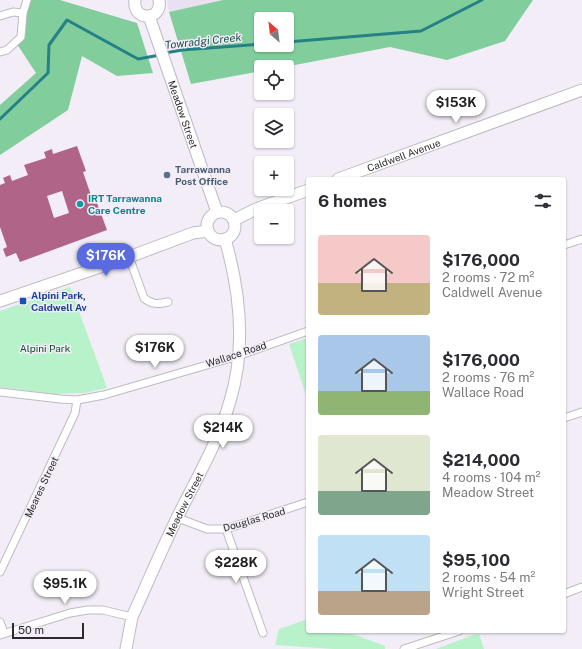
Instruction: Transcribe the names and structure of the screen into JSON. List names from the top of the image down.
{
  "streets": {
    "main road": ["Meadow Street", "Caldwell Avenue"],
    "street": ["Wallace Road", "Meares Street", "Douglas Road"]
  },
  "crossings": [
    ["Meadow Street", "Wallace Road"],
    ["Meadow Street", "Douglas Road"],
    ["Wallace Road", "Meares Street"]
  ],
  "water": ["Towradgi Creek"],
  "parks": ["Alpini Park"],
  "places": {
    "other": ["Tarrawanna Post Office", "IRT Tarrawanna Care Centre"],
    "transit": ["Alpini Park, Caldwell Av"]
  },
  "scale_bar": "50 m",
  "north": "top left",
  "page": {
    "map_buttons": ["+", "−"],
    "price": [
      "$153K",
      "$176K",
      "$176K",
      "$214K",
      "$228K",
      "$95.1K"
    ],
    "heading": "6 homes",
    "list": [
      {
        "name": "$176,000",
        "note": "2 rooms · 72 m² · Caldwell Avenue"
      },
      {
        "name": "$176,000",
        "note": "2 rooms · 76 m² · Wallace Road"
      },
      {
        "name": "$214,000",
        "note": "4 rooms · 104 m² · Meadow Street"
      },
      {
        "name": "$95,100",
        "note": "2 rooms · 54 m² · Wright Street"
      }
    ],
    "scale": "50 m"
  }
}
